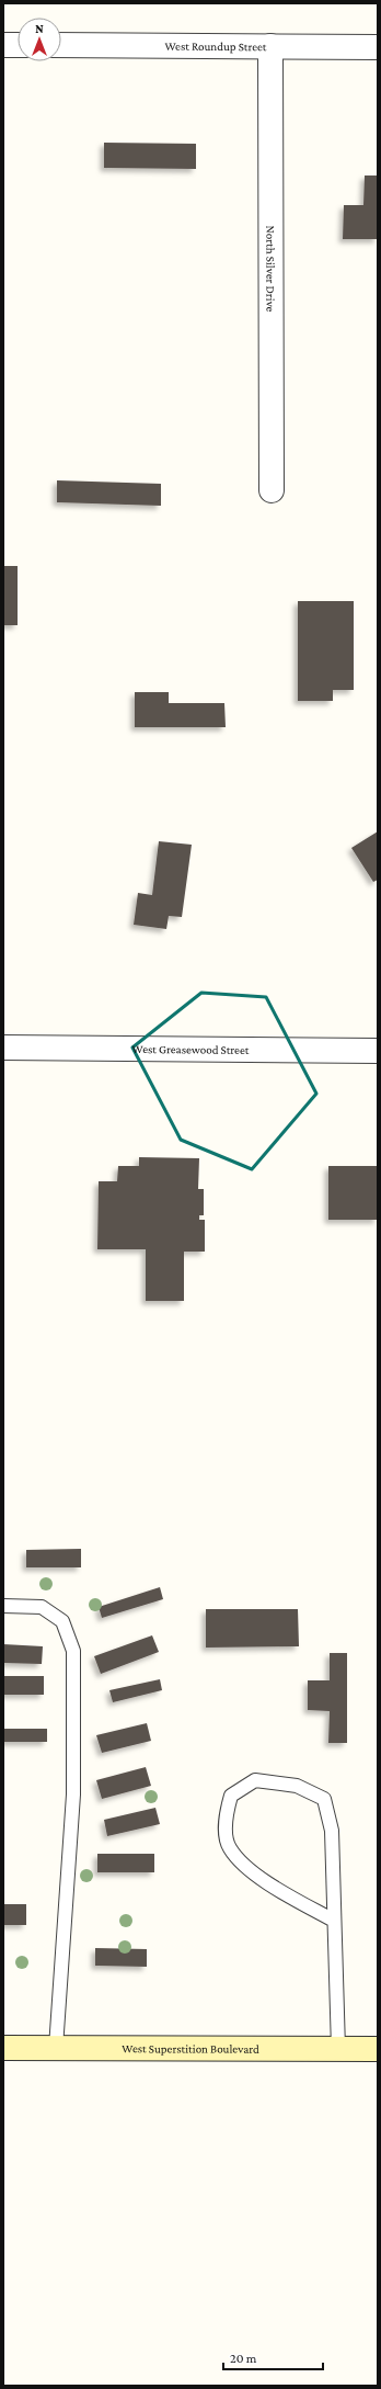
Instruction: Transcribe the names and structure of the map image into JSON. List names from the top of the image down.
{
  "streets": {
    "main road": ["West Superstition Boulevard"],
    "street": ["West Roundup Street", "North Silver Drive", "West Greasewood Street"]
  },
  "crossings": [
    ["West Roundup Street", "North Silver Drive"]
  ],
  "scale_bar": "20 m",
  "north": "top"
}
